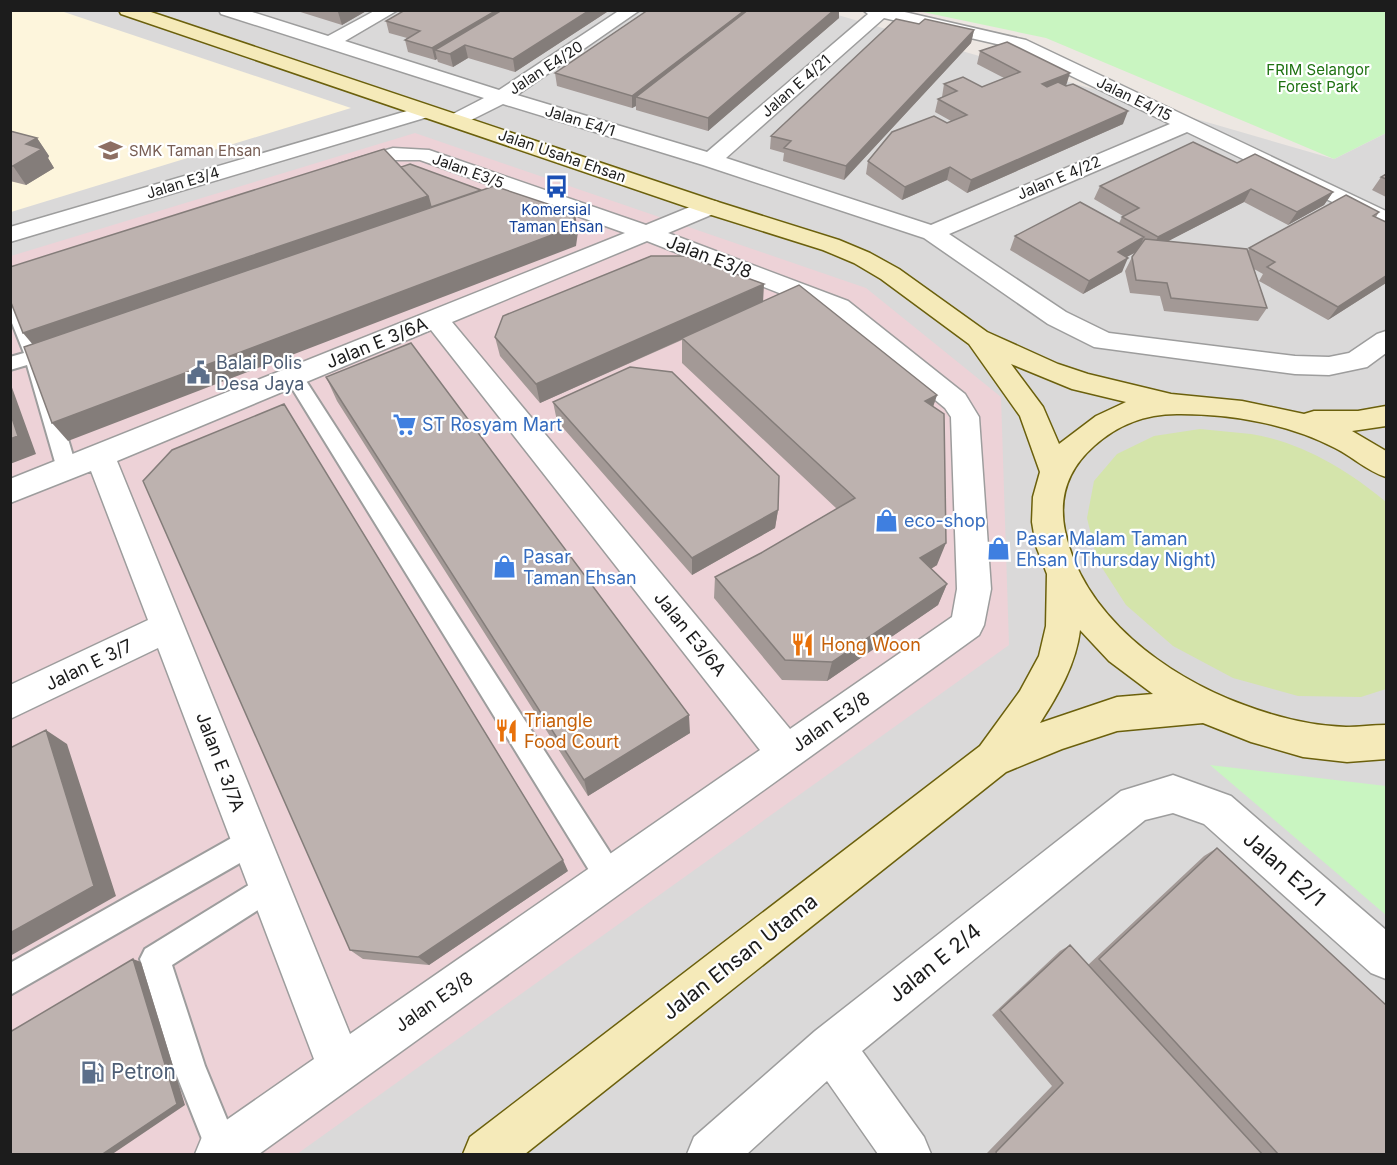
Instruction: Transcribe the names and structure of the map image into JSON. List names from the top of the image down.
{
  "streets": {
    "street": [
      "Jalan E4/20",
      "Jalan E 4/21",
      "Jalan E4/15",
      "Jalan E4/1",
      "Jalan Usaha Ehsan",
      "Jalan E3/5",
      "Jalan E 4/22",
      "Jalan E3/4",
      "Jalan E3/8",
      "Jalan E 3/6A",
      "Jalan E3/6A",
      "Jalan E 3/7",
      "Jalan E 3/7A",
      "Jalan E2/1",
      "Jalan Ehsan Utama",
      "Jalan E 2/4"
    ]
  },
  "crossings": [
    ["Jalan E4/20", "Jalan E4/1"],
    ["Jalan E4/20", "Jalan Usaha Ehsan"],
    ["Jalan E 4/21", "Jalan E4/15"],
    ["Jalan E 4/21", "Jalan E4/1"],
    ["Jalan E4/15", "Jalan E 4/22"],
    ["Jalan E4/1", "Jalan E 4/22"],
    ["Jalan Usaha Ehsan", "Jalan E3/4"],
    ["Jalan Usaha Ehsan", "Jalan E 3/6A"],
    ["Jalan E3/5", "Jalan E3/8"],
    ["Jalan E3/5", "Jalan E 3/6A"],
    ["Jalan E3/8", "Jalan E 3/6A"],
    ["Jalan E3/8", "Jalan E3/6A"],
    ["Jalan E3/8", "Jalan E 3/7A"],
    ["Jalan E 3/6A", "Jalan E3/6A"],
    ["Jalan E 3/6A", "Jalan E 3/7A"],
    ["Jalan E 3/7", "Jalan E 3/7A"],
    ["Jalan E2/1", "Jalan E 2/4"]
  ],
  "parks": ["FRIM Selangor Forest Park"],
  "places": {
    "school or university": ["SMK Taman Ehsan"],
    "bus stop": ["Komersial Taman Ehsan"],
    "public building": ["Balai Polis Desa Jaya"],
    "supermarket": ["ST Rosyam Mart"],
    "shop": ["eco-shop", "Pasar Malam Taman Ehsan (Thursday Night)", "Pasar Taman Ehsan"],
    "restaurant": ["Hong Woon", "Triangle Food Court"],
    "fuel station": ["Petron"]
  }
}
